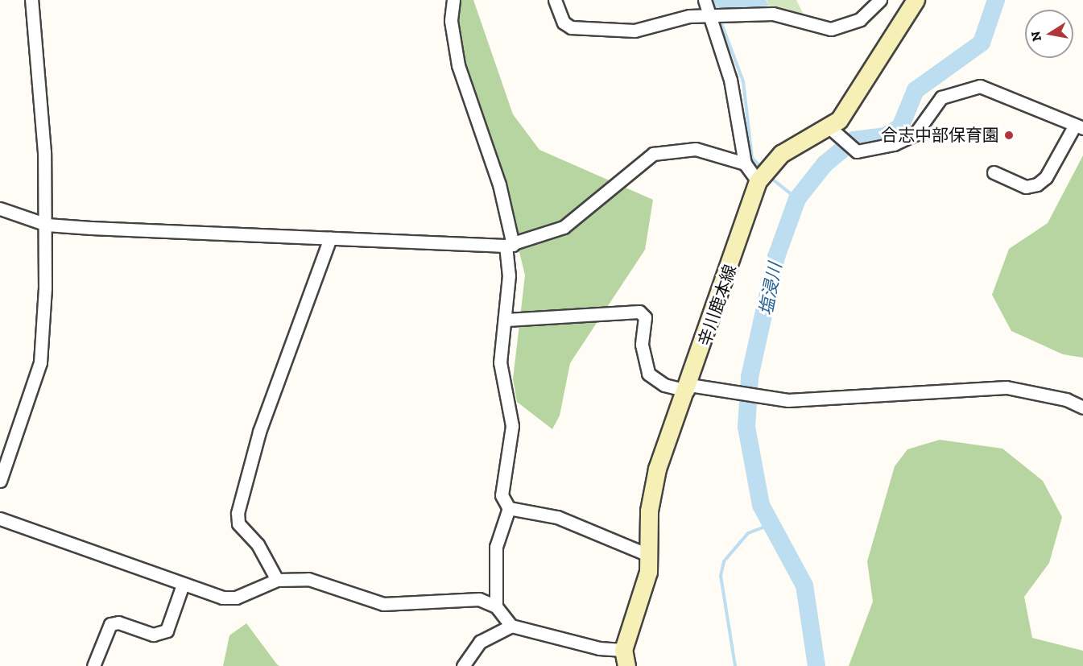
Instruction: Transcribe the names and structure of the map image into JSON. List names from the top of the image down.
{
  "streets": {
    "main road": ["辛川鹿本線"]
  },
  "water": ["塩浸川"],
  "places": ["合志中部保育園"],
  "north": "left"
}
